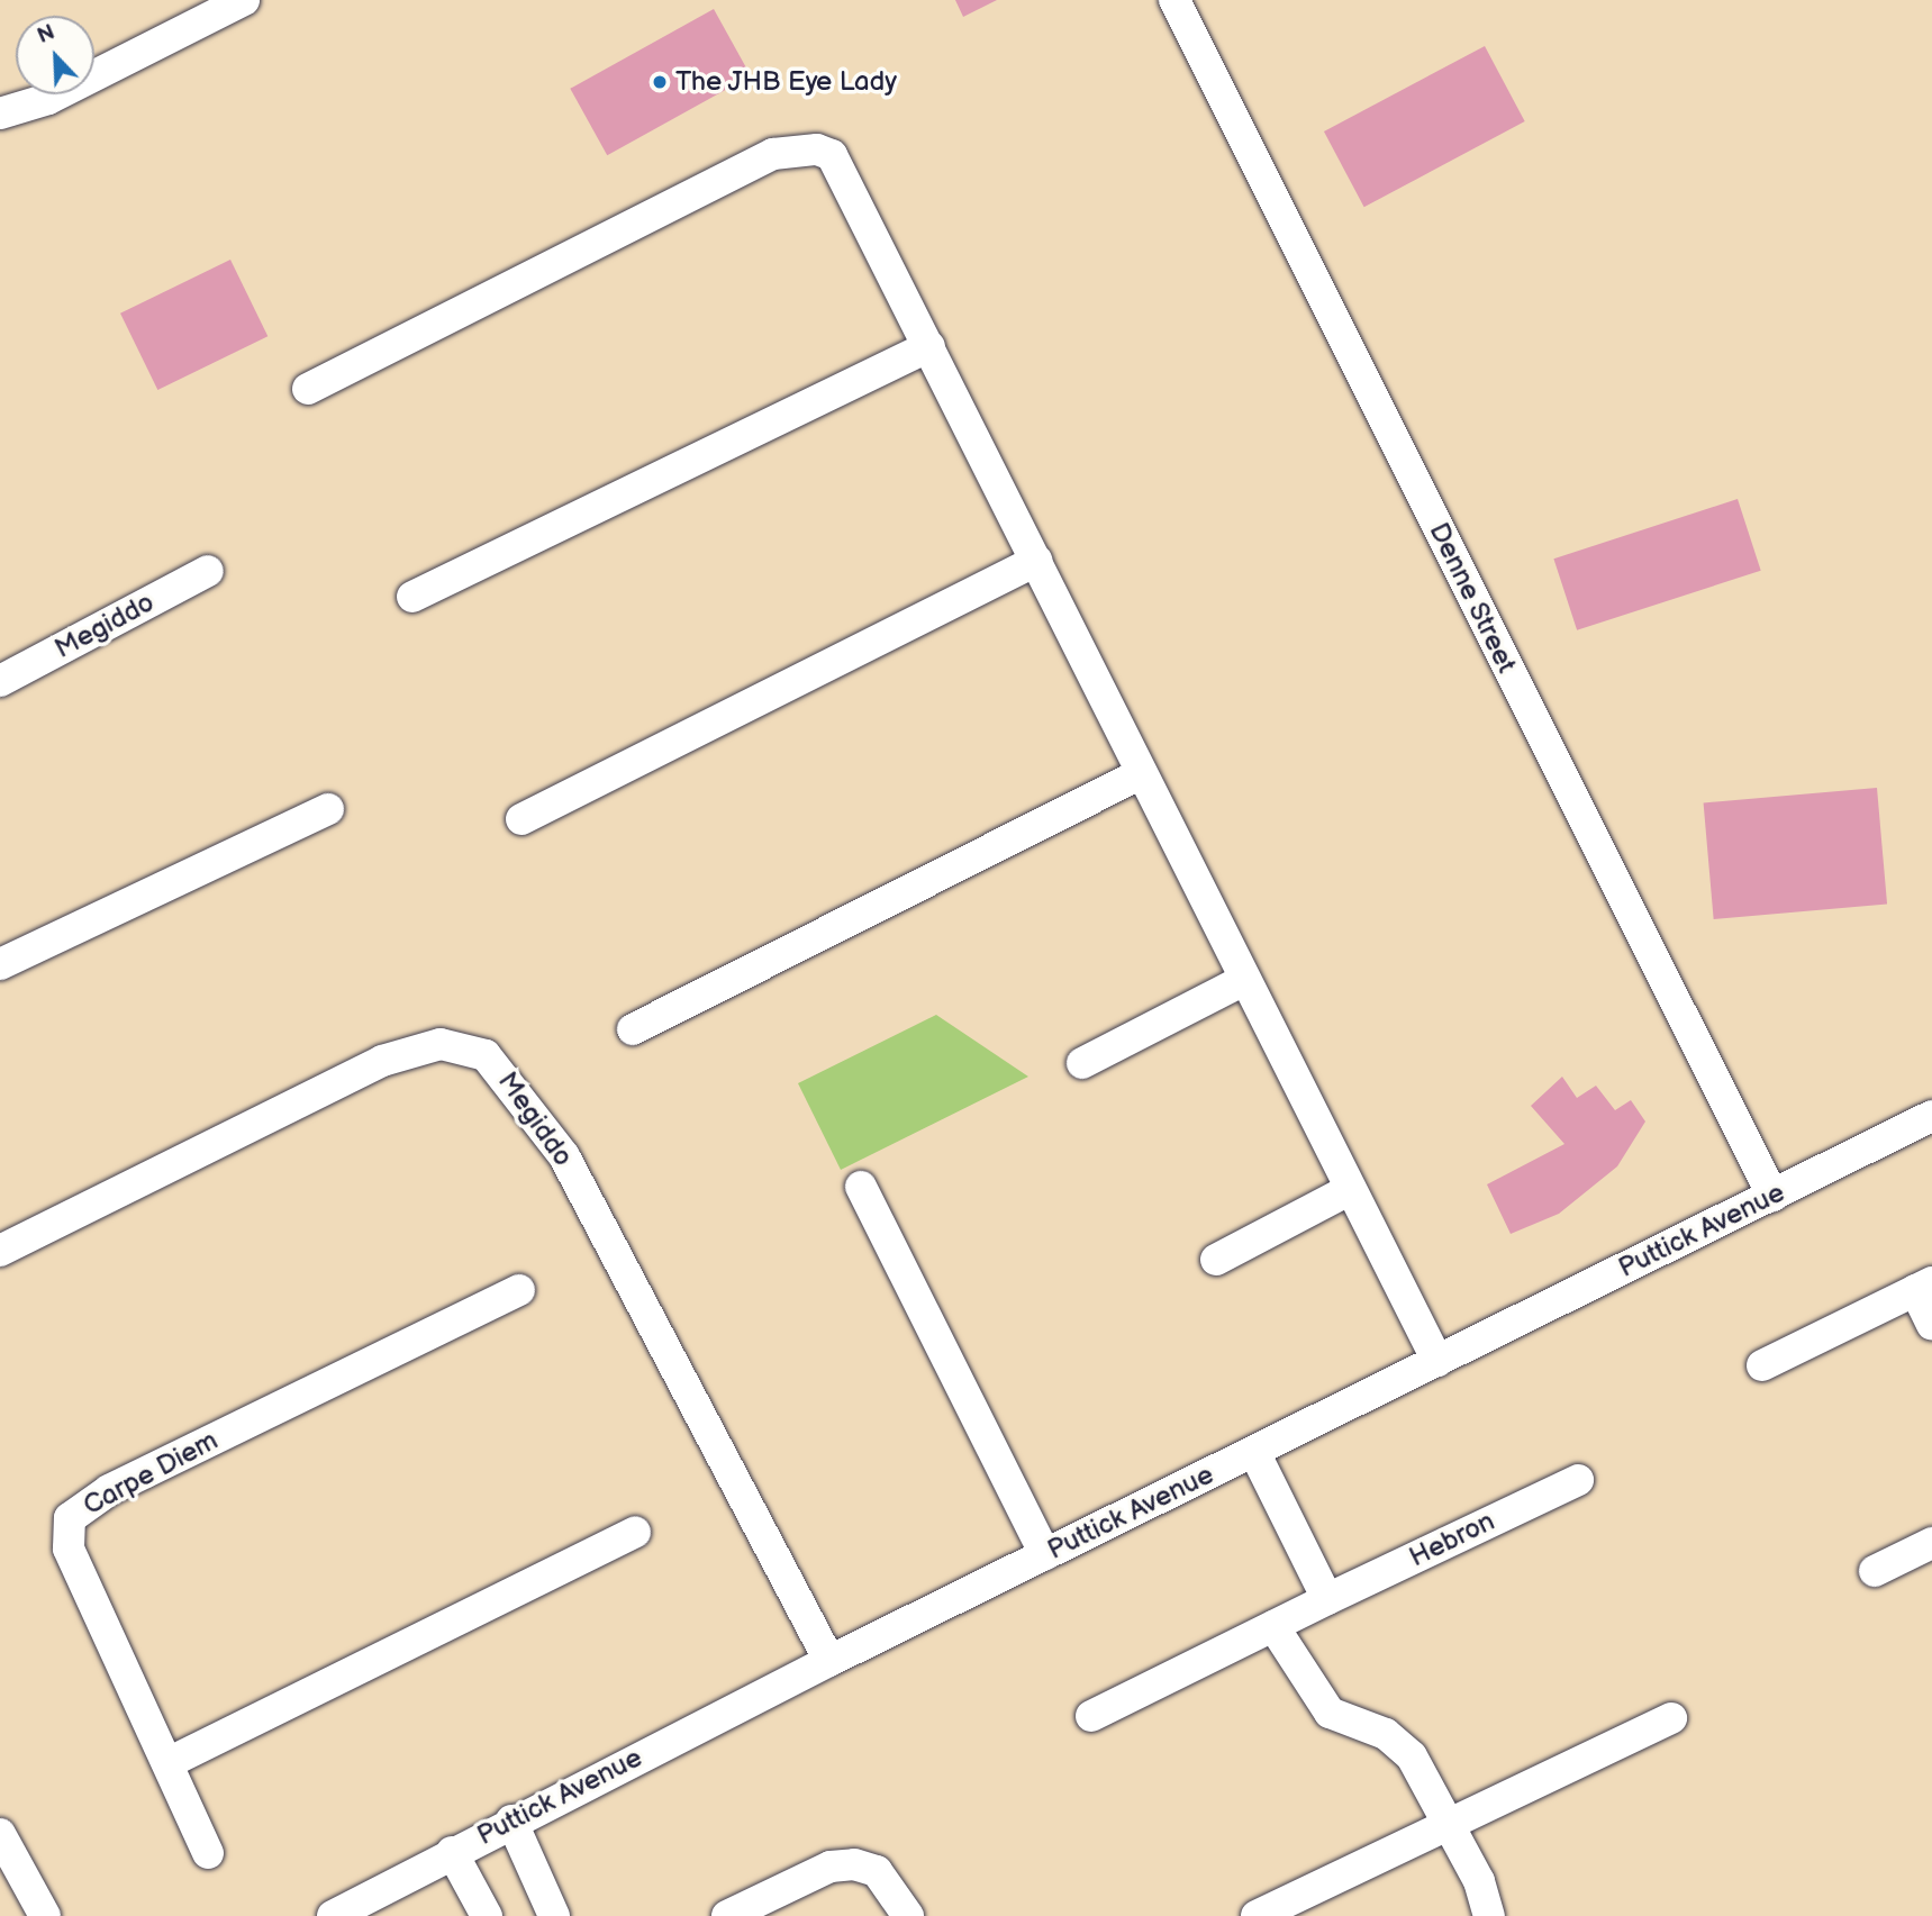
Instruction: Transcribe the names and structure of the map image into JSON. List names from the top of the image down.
{
  "streets": {
    "street": [
      "Denne Street",
      "Megiddo",
      "Puttick Avenue",
      "Carpe Diem",
      "Hebron"
    ]
  },
  "crossings": [
    ["Denne Street", "Puttick Avenue"],
    ["Megiddo", "Puttick Avenue"]
  ],
  "places": ["The JHB Eye Lady"],
  "north": "top left"
}
